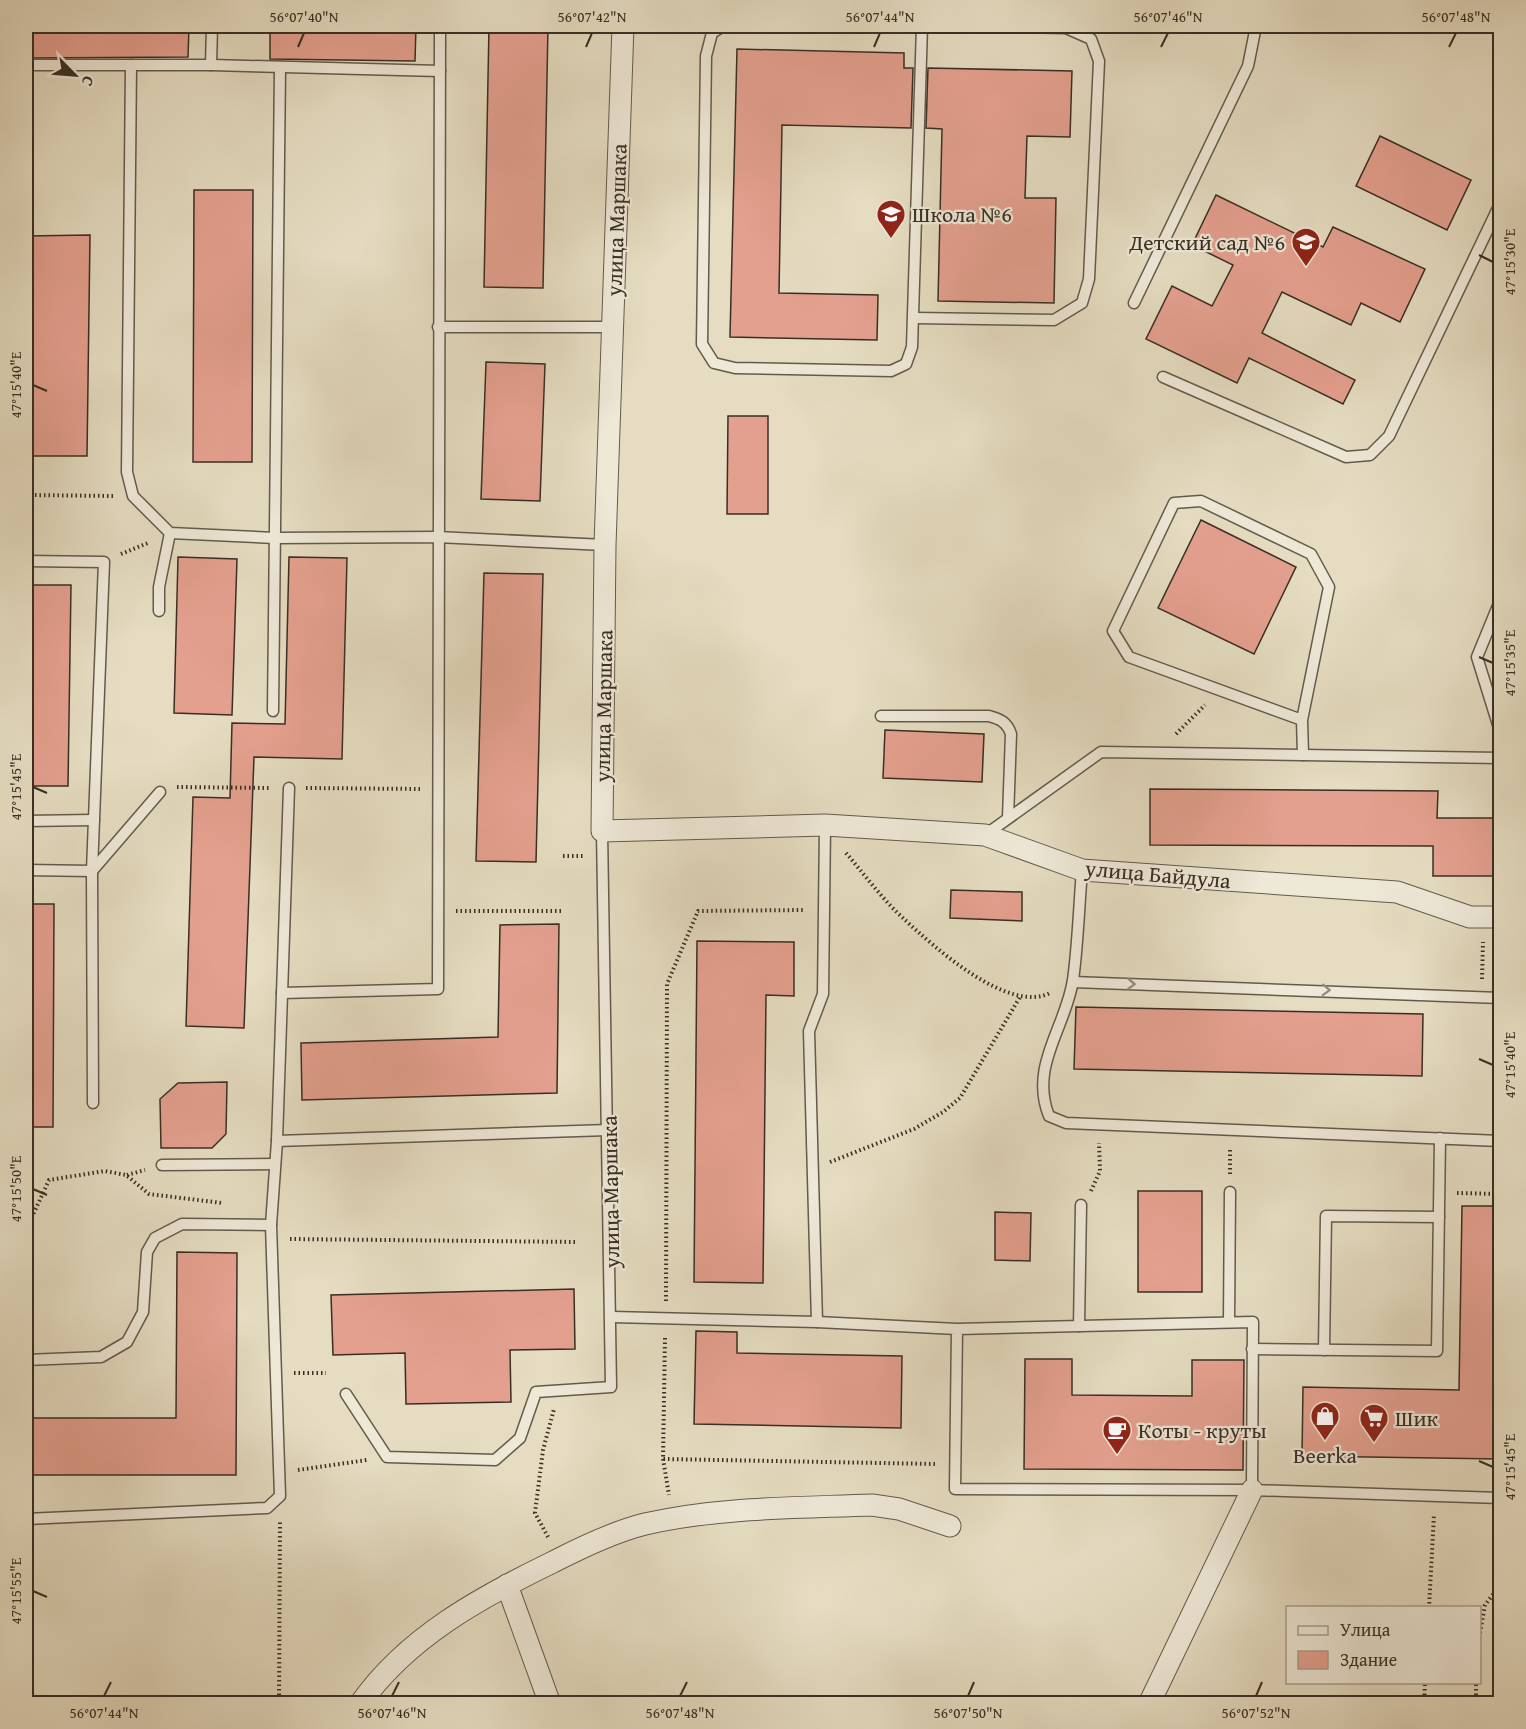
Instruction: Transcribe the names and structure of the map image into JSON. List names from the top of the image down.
{
  "streets": {
    "street": ["улица Маршака", "улица Байдула"]
  },
  "crossings": [
    ["улица Маршака", "улица Байдула"]
  ],
  "places": {
    "school or university": ["Школа №6", "Детский сад №6"],
    "shop": ["Beerka"],
    "supermarket": ["Шик"],
    "cafe": ["Коты - круты"]
  },
  "legend": ["Улица", "Здание"],
  "north": "bottom right",
  "coordinates": [
    "56°07'40\"N",
    "56°07'42\"N",
    "56°07'44\"N",
    "56°07'46\"N",
    "56°07'48\"N",
    "47°15'30\"E",
    "47°15'40\"E",
    "47°15'35\"E",
    "47°15'45\"E",
    "47°15'50\"E",
    "47°15'55\"E",
    "56°07'50\"N",
    "56°07'52\"N"
  ]
}
